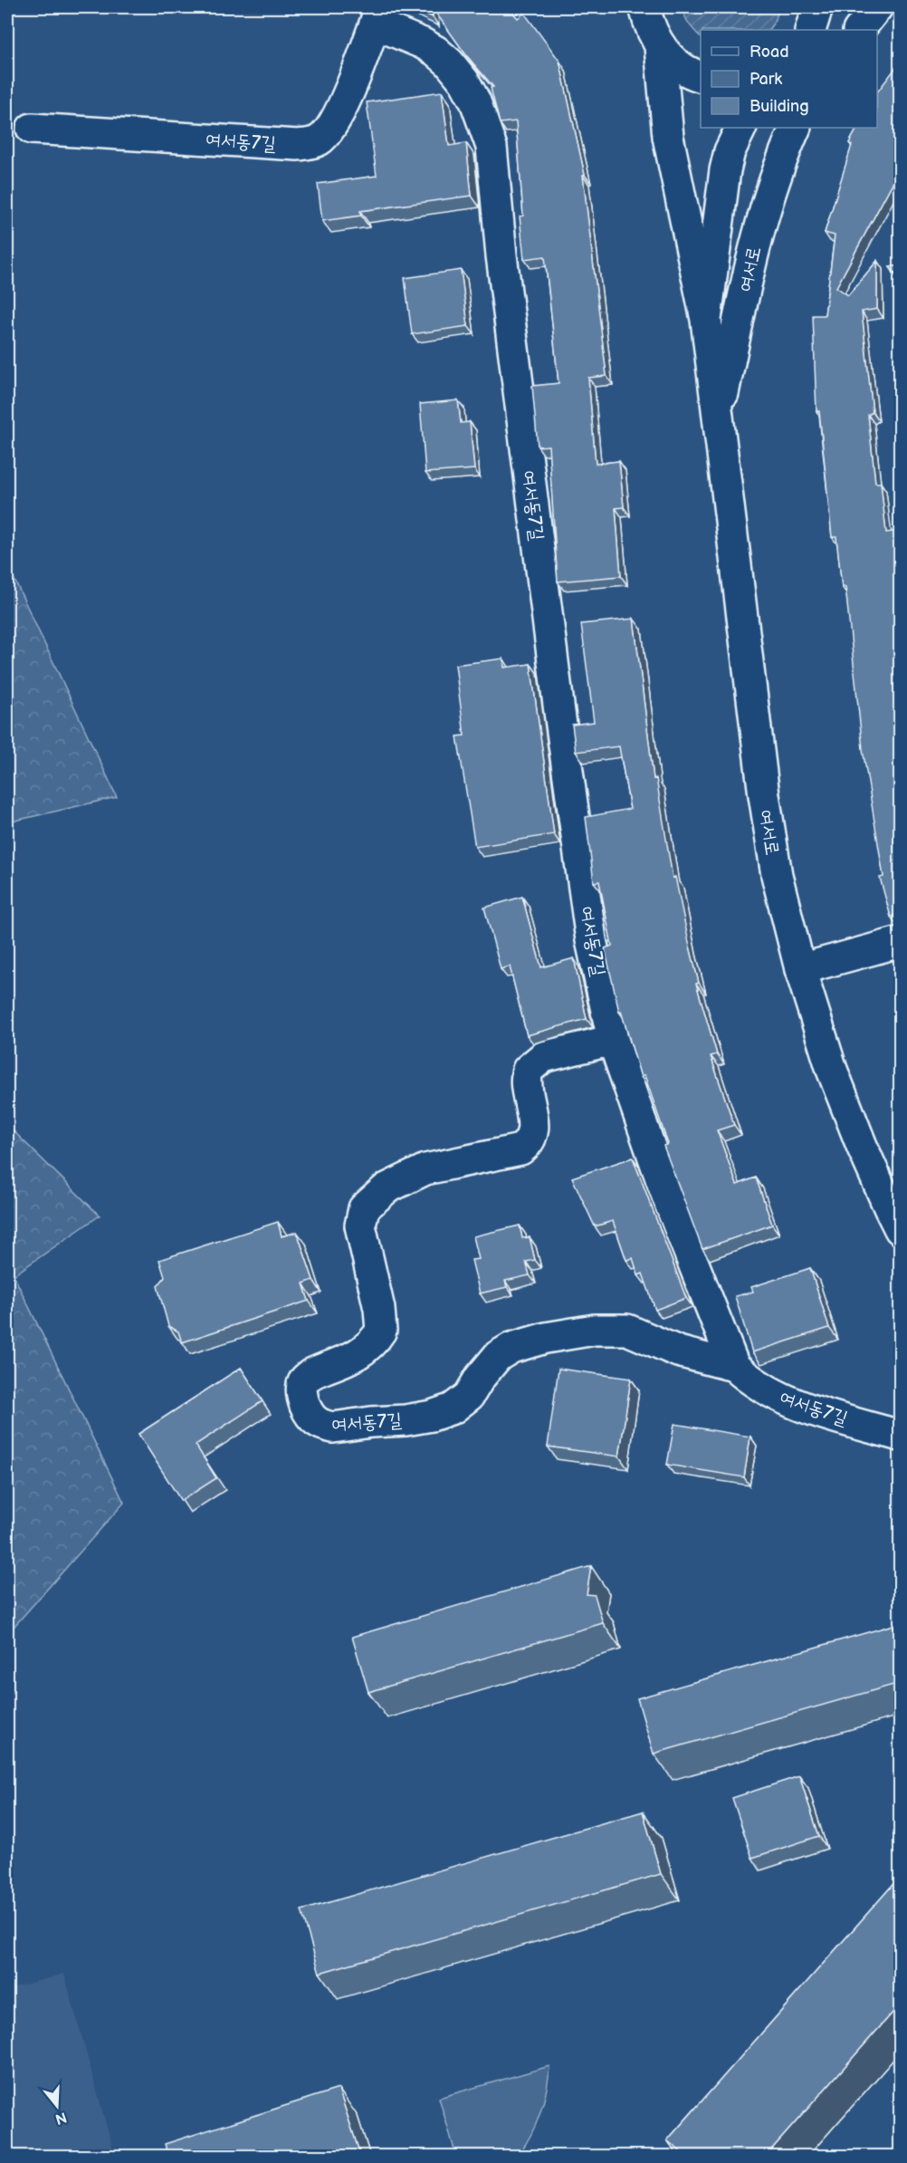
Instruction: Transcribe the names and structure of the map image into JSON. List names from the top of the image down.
{
  "streets": {
    "street": ["여서동7길", "여서로"]
  },
  "legend": ["Road", "Park", "Building"],
  "north": "bottom"
}
